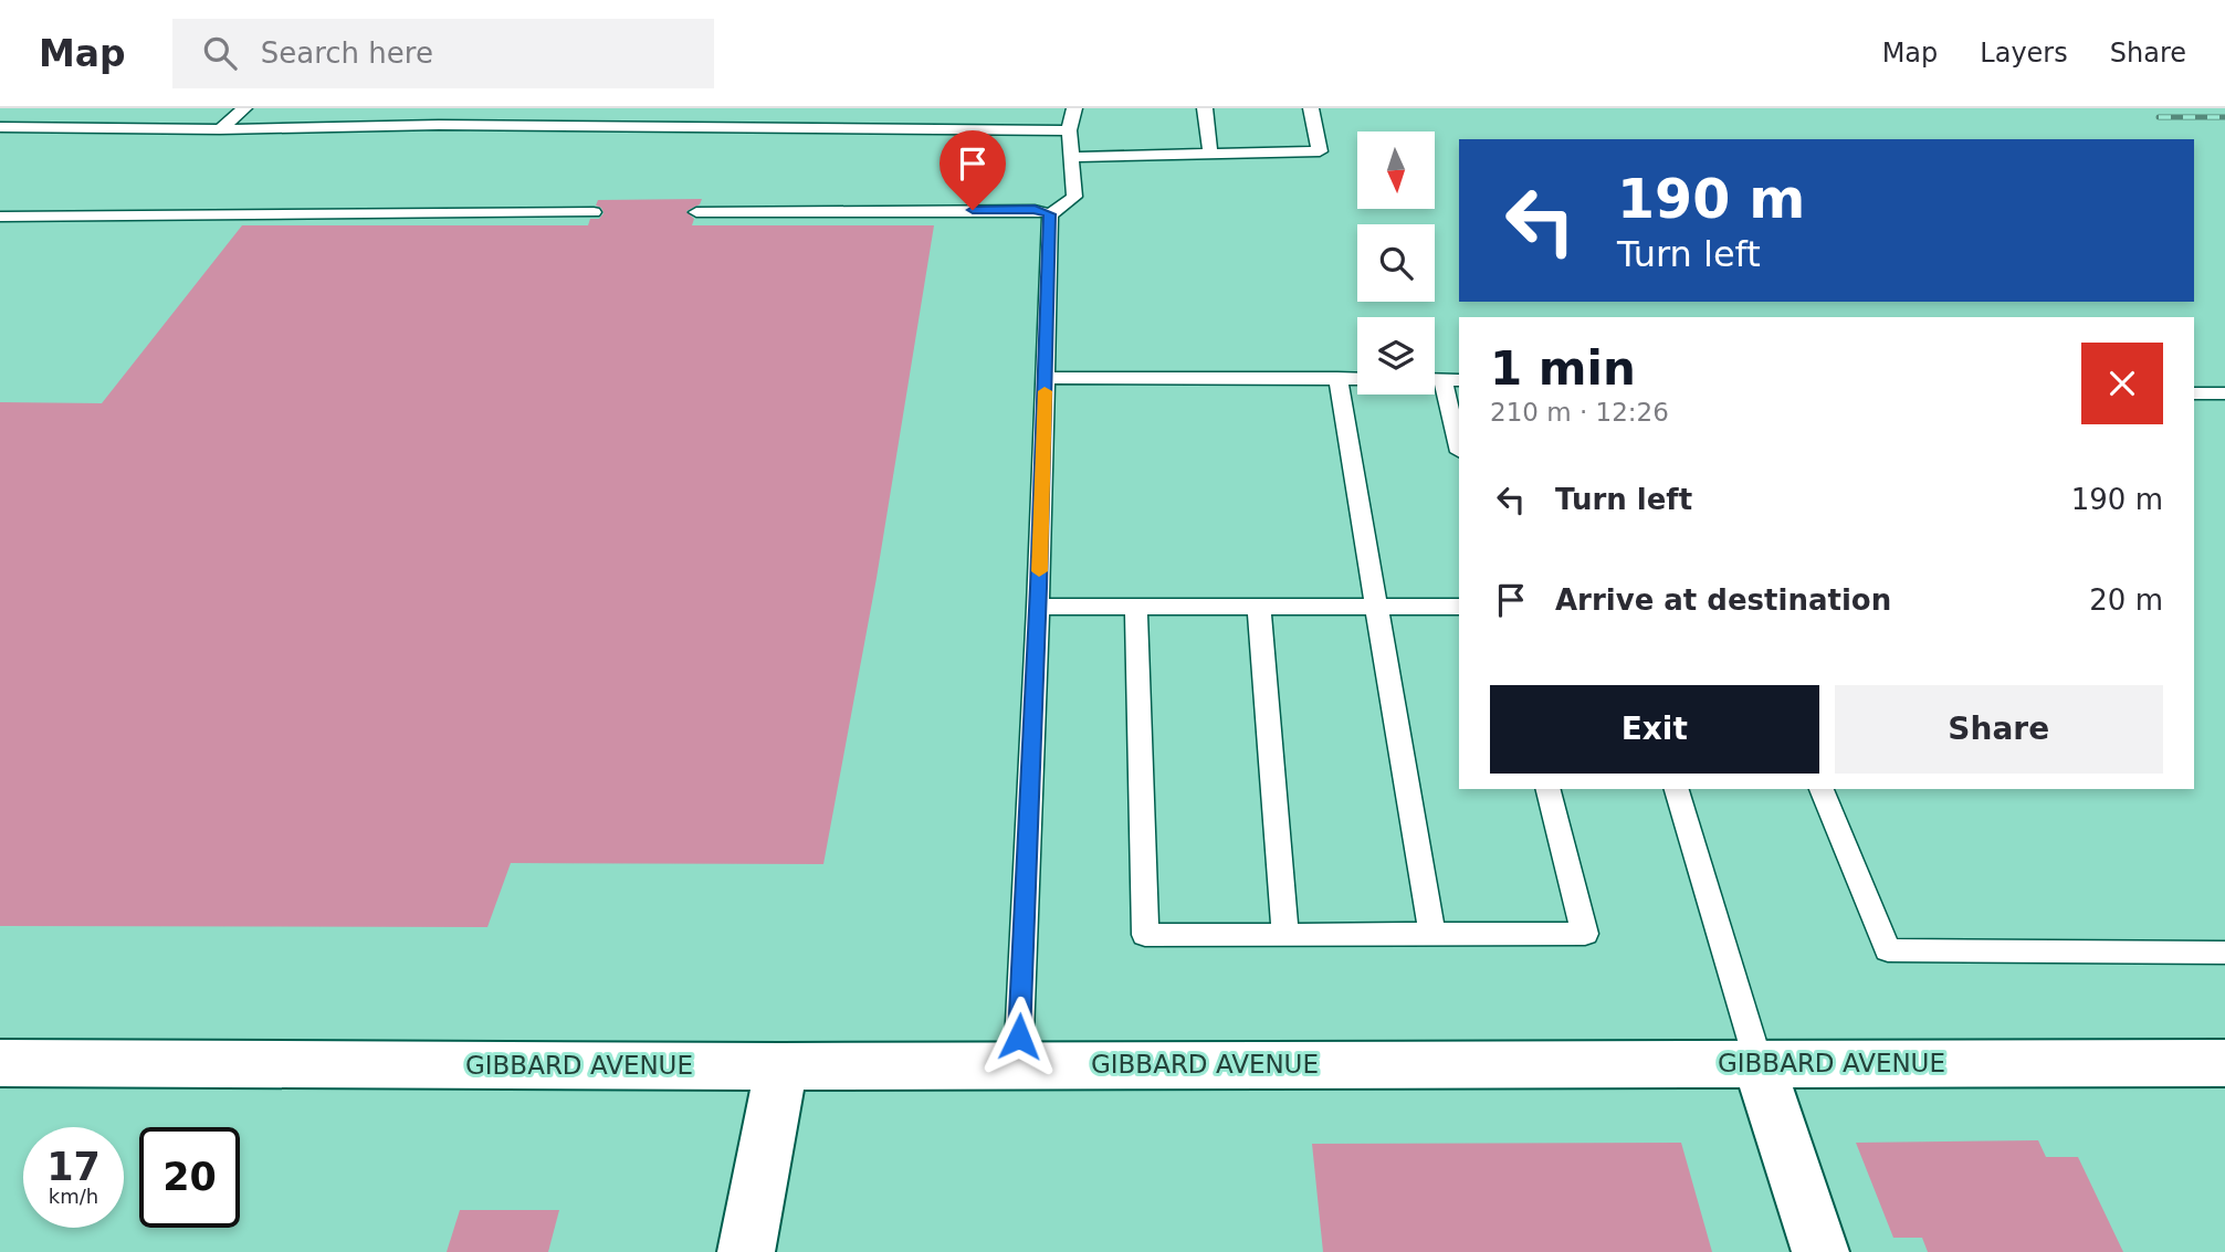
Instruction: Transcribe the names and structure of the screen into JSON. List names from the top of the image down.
{
  "streets": {
    "street": ["GIBBARD AVENUE"]
  },
  "north": "bottom",
  "page": {
    "header": "Map",
    "search": "Search here",
    "nav": ["Map", "Layers", "Share"],
    "turn": ["190 m", "Turn left"],
    "heading": ["1 min", "210 m · 12:26"],
    "list": [
      {
        "name": "Turn left",
        "value": "190 m"
      },
      {
        "name": "Arrive at destination",
        "value": "20 m"
      }
    ],
    "buttons": ["Exit", "Share"],
    "speed": "17 km/h",
    "limit": "20"
  }
}
